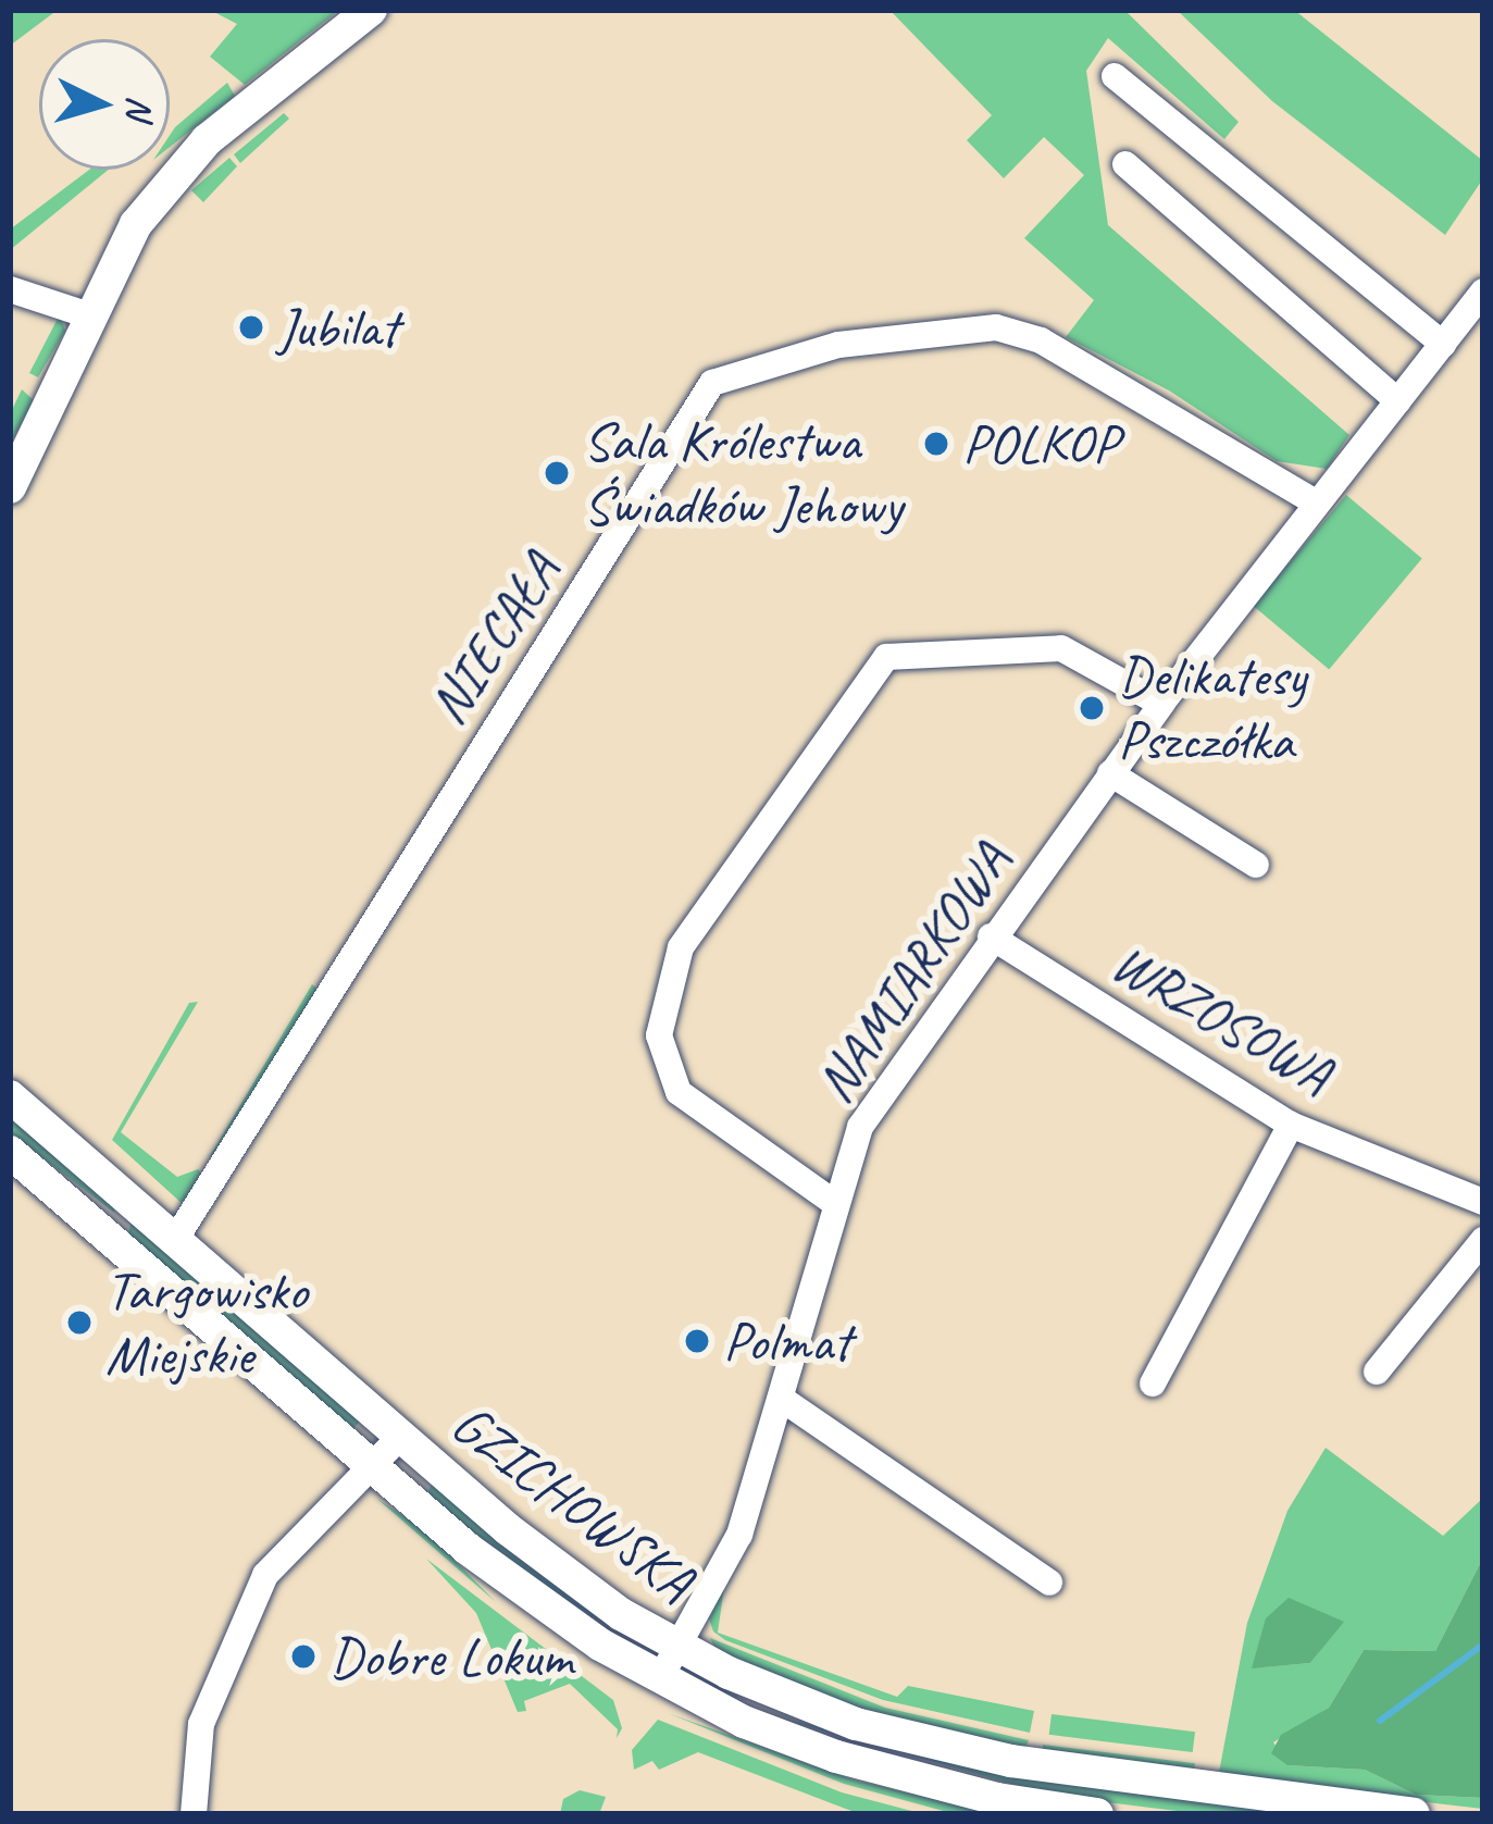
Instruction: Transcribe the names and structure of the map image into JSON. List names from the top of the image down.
{
  "streets": {
    "street": [
      "NIECAŁA",
      "NAMIARKOWA",
      "WRZOSOWA",
      "GZICHOWSKA"
    ]
  },
  "crossings": [
    ["NIECAŁA", "NAMIARKOWA"],
    ["NIECAŁA", "GZICHOWSKA"],
    ["NAMIARKOWA", "WRZOSOWA"],
    ["NAMIARKOWA", "GZICHOWSKA"]
  ],
  "places": [
    "Jubilat",
    "POLKOP",
    "Sala Królestwa Świadków Jehowy",
    "Delikatesy Pszczółka",
    "Targowisko Miejskie",
    "Polmat",
    "Dobre Lokum"
  ],
  "north": "right"
}
